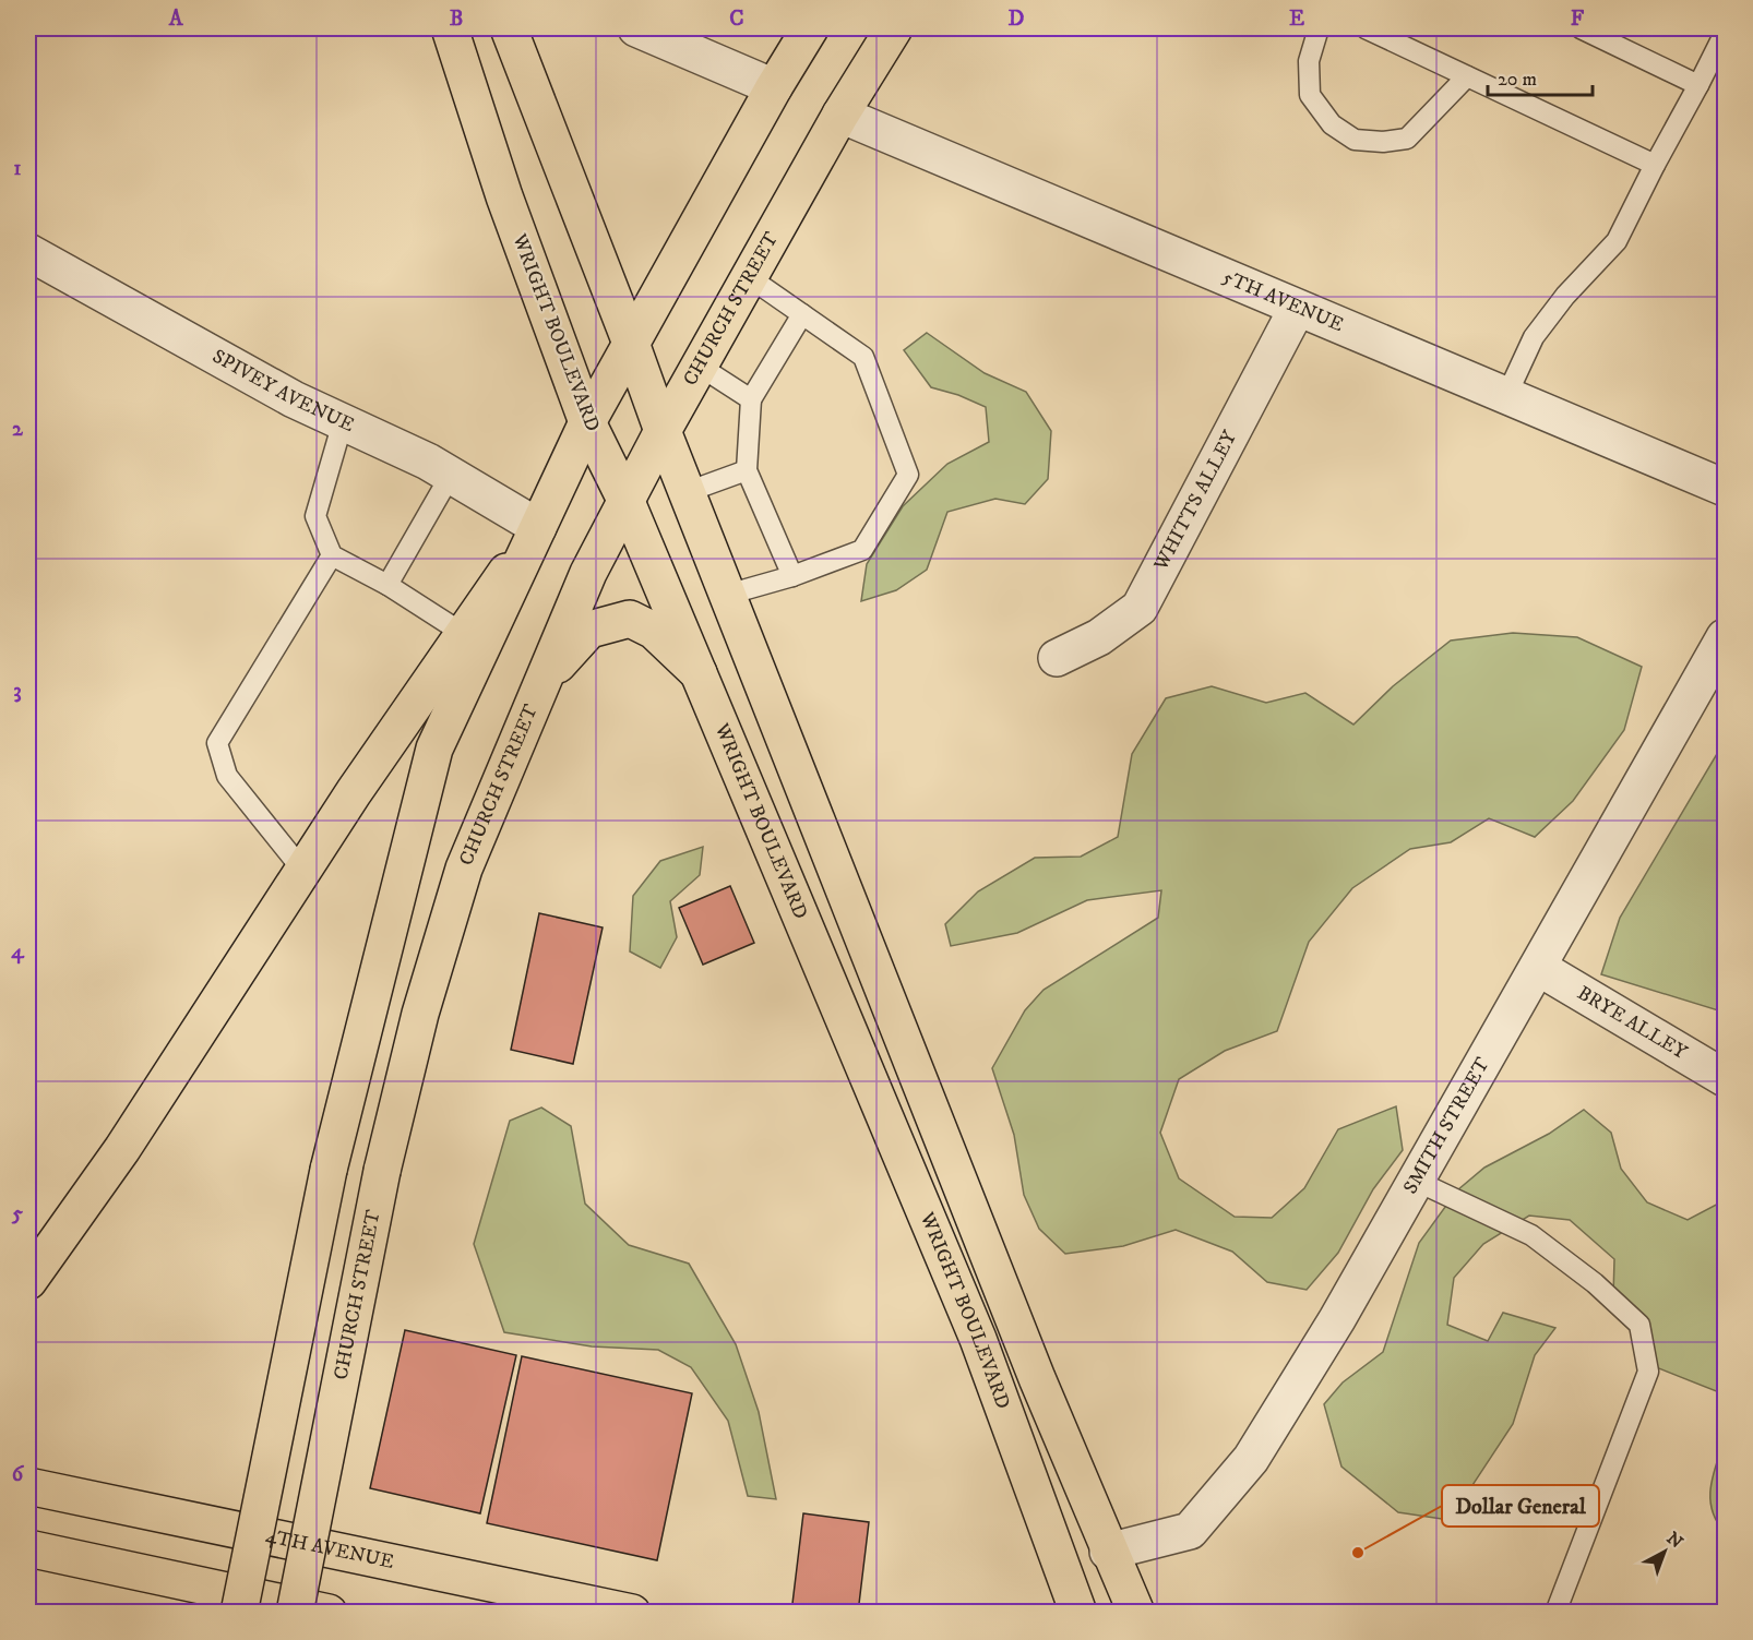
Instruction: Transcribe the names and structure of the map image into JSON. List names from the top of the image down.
{
  "streets": {
    "main road": ["CHURCH STREET", "WRIGHT BOULEVARD", "4TH AVENUE"],
    "street": [
      "5TH AVENUE",
      "SPIVEY AVENUE",
      "WHITTS ALLEY",
      "BRYE ALLEY",
      "SMITH STREET"
    ]
  },
  "crossings": [
    ["5TH AVENUE", "CHURCH STREET"],
    ["5TH AVENUE", "WHITTS ALLEY"],
    ["CHURCH STREET", "WRIGHT BOULEVARD"],
    ["WRIGHT BOULEVARD", "SMITH STREET"],
    ["BRYE ALLEY", "SMITH STREET"]
  ],
  "places": ["Dollar General"],
  "scale_bar": "20 m",
  "north": "top right",
  "grid": {
    "columns": [
      "A",
      "B",
      "C",
      "D",
      "E",
      "F"
    ],
    "rows": [
      "1",
      "2",
      "3",
      "4",
      "5",
      "6"
    ]
  }
}
